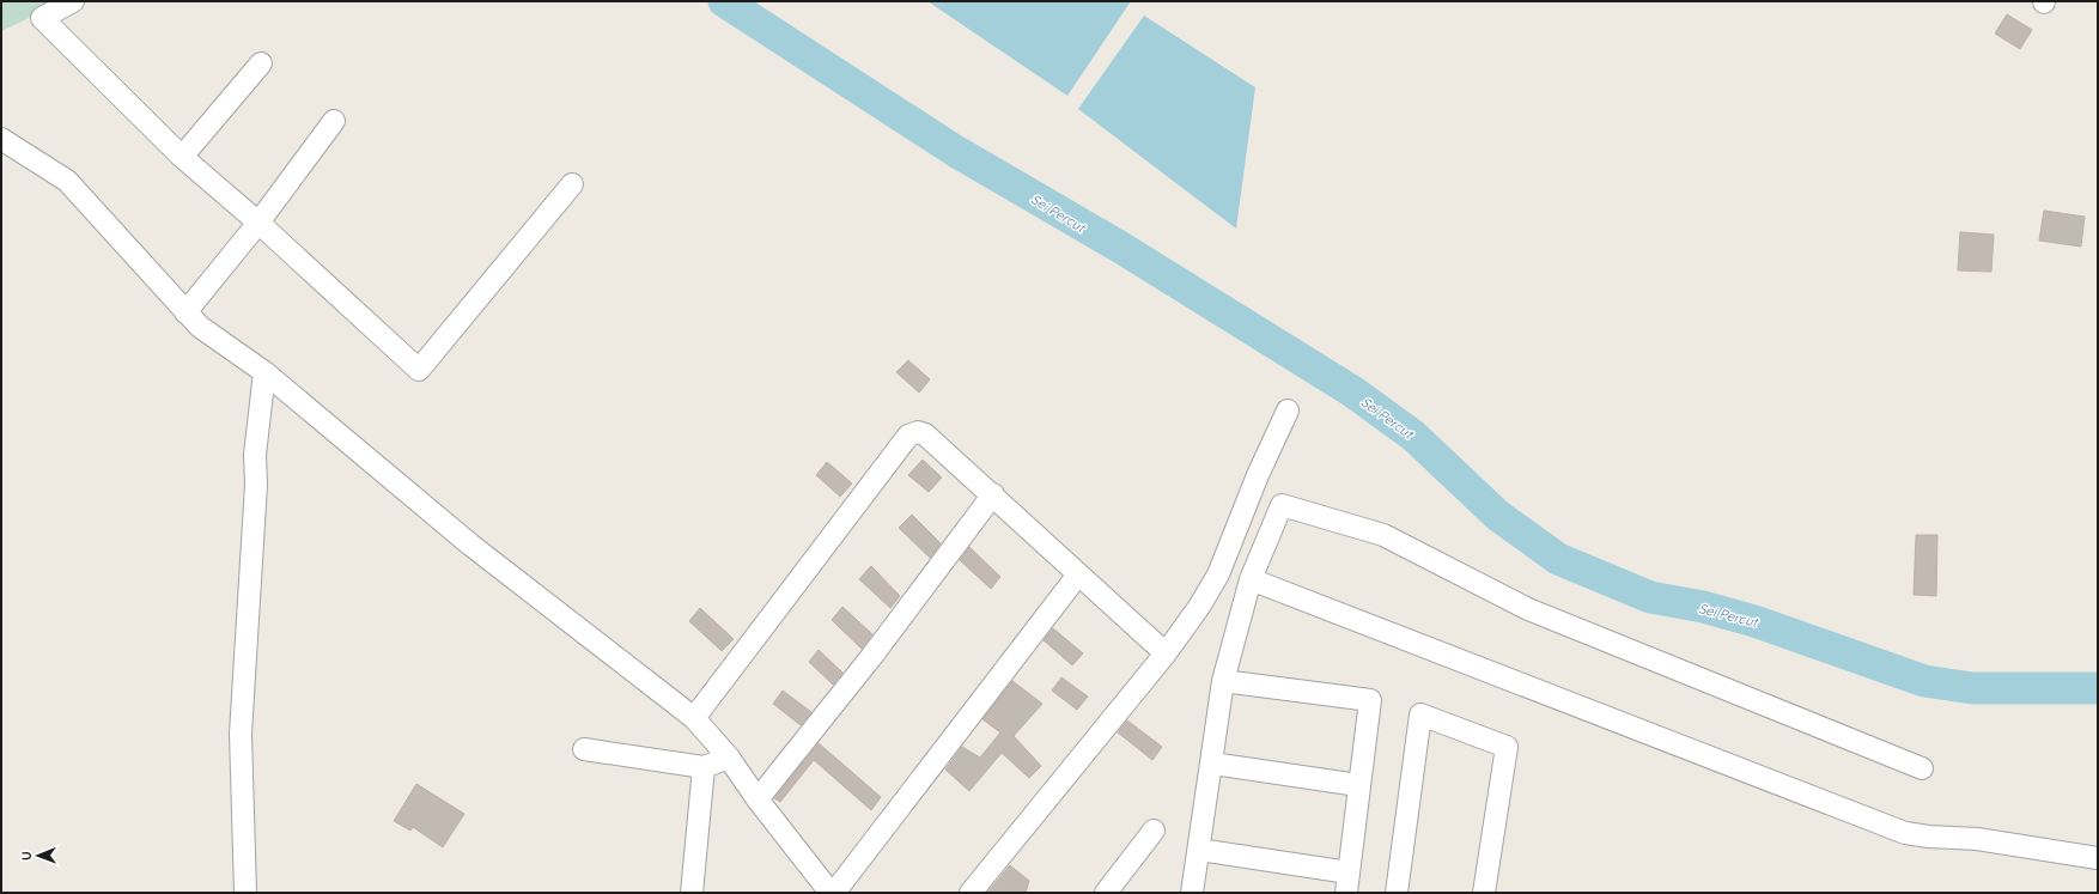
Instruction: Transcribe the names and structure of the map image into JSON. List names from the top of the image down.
{
  "water": ["Sei Percut"],
  "north": "left"
}
